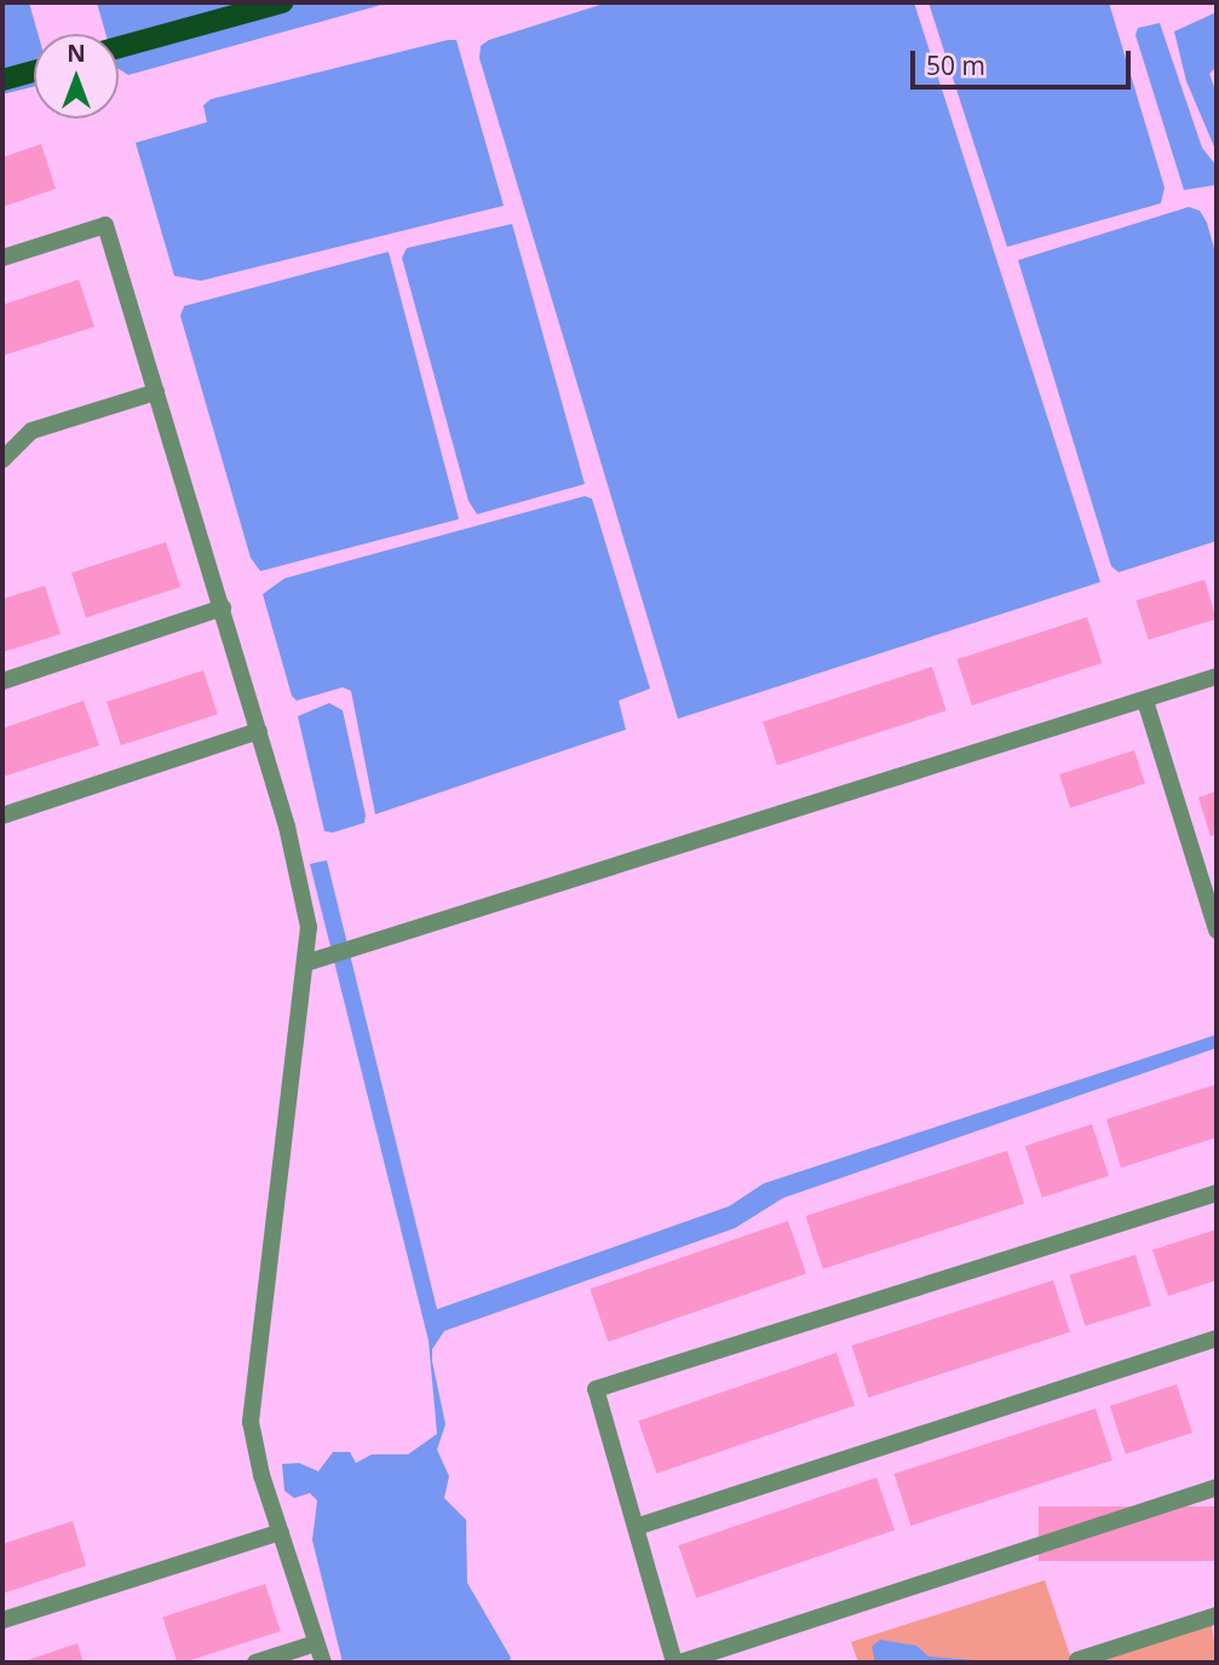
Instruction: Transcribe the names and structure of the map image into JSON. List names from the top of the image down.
{
  "scale_bar": "50 m",
  "north": "top"
}
